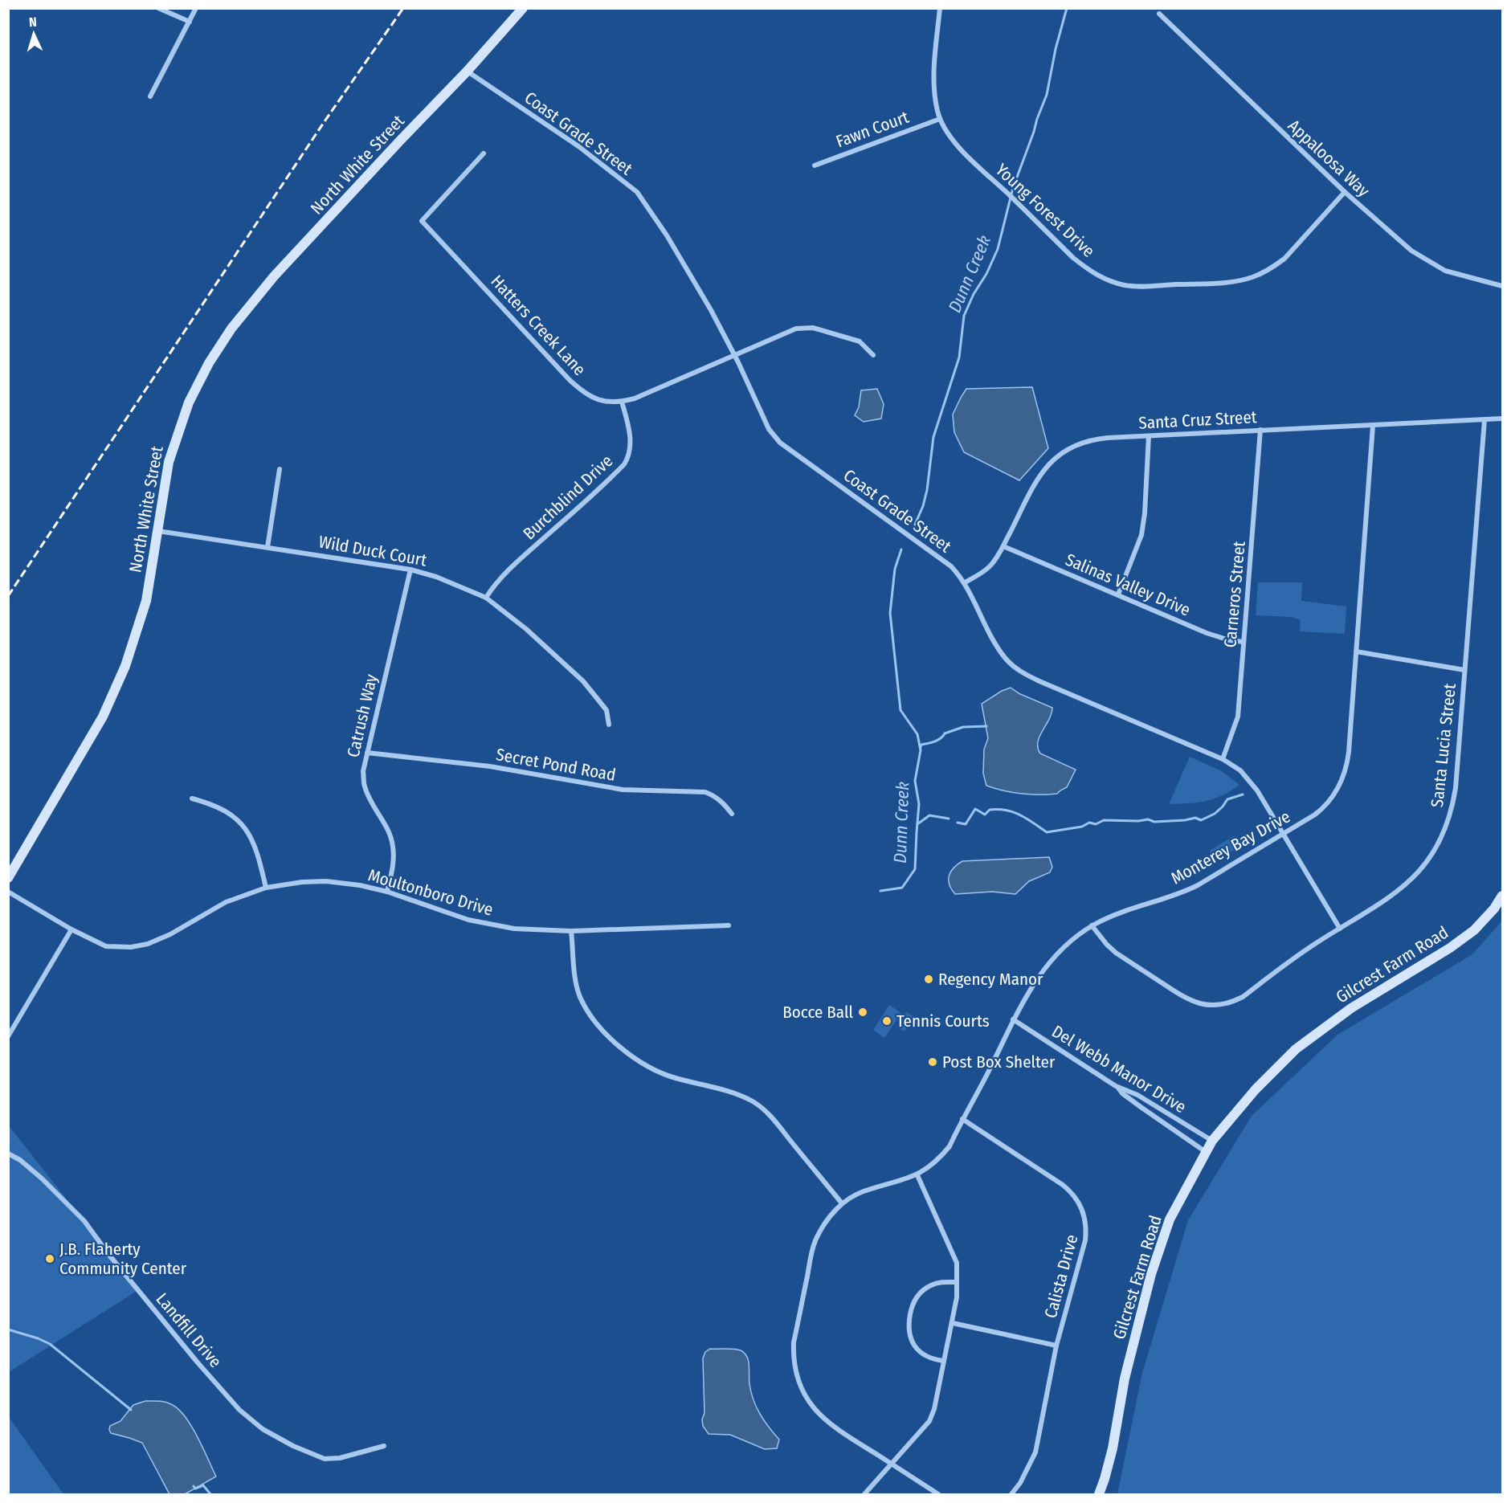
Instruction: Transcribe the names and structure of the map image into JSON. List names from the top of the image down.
{
  "streets": {
    "main road": ["North White Street", "Gilcrest Farm Road"],
    "street": [
      "Fawn Court",
      "Coast Grade Street",
      "Appaloosa Way",
      "Young Forest Drive",
      "Hatters Creek Lane",
      "Santa Cruz Street",
      "Burchblind Drive",
      "Wild Duck Court",
      "Salinas Valley Drive",
      "Carneros Street",
      "Catrush Way",
      "Santa Lucia Street",
      "Secret Pond Road",
      "Monterey Bay Drive",
      "Moultonboro Drive",
      "Del Webb Manor Drive",
      "Calista Drive",
      "Landfill Drive"
    ]
  },
  "crossings": [
    ["Fawn Court", "Young Forest Drive"],
    ["Coast Grade Street", "North White Street"],
    ["Coast Grade Street", "Hatters Creek Lane"],
    ["Coast Grade Street", "Santa Cruz Street"],
    ["Coast Grade Street", "Carneros Street"],
    ["Coast Grade Street", "Santa Lucia Street"],
    ["Coast Grade Street", "Monterey Bay Drive"],
    ["Appaloosa Way", "Young Forest Drive"],
    ["North White Street", "Wild Duck Court"],
    ["Hatters Creek Lane", "Burchblind Drive"],
    ["Santa Cruz Street", "Salinas Valley Drive"],
    ["Santa Cruz Street", "Carneros Street"],
    ["Santa Cruz Street", "Santa Lucia Street"],
    ["Santa Cruz Street", "Monterey Bay Drive"],
    ["Burchblind Drive", "Wild Duck Court"],
    ["Wild Duck Court", "Catrush Way"],
    ["Salinas Valley Drive", "Carneros Street"],
    ["Catrush Way", "Secret Pond Road"],
    ["Catrush Way", "Moultonboro Drive"],
    ["Santa Lucia Street", "Monterey Bay Drive"],
    ["Monterey Bay Drive", "Del Webb Manor Drive"],
    ["Monterey Bay Drive", "Calista Drive"],
    ["Gilcrest Farm Road", "Del Webb Manor Drive"]
  ],
  "water": ["Dunn Creek"],
  "places": [
    "Regency Manor",
    "Bocce Ball",
    "Tennis Courts",
    "Post Box Shelter",
    "J.B. Flaherty Community Center"
  ],
  "north": "top"
}
